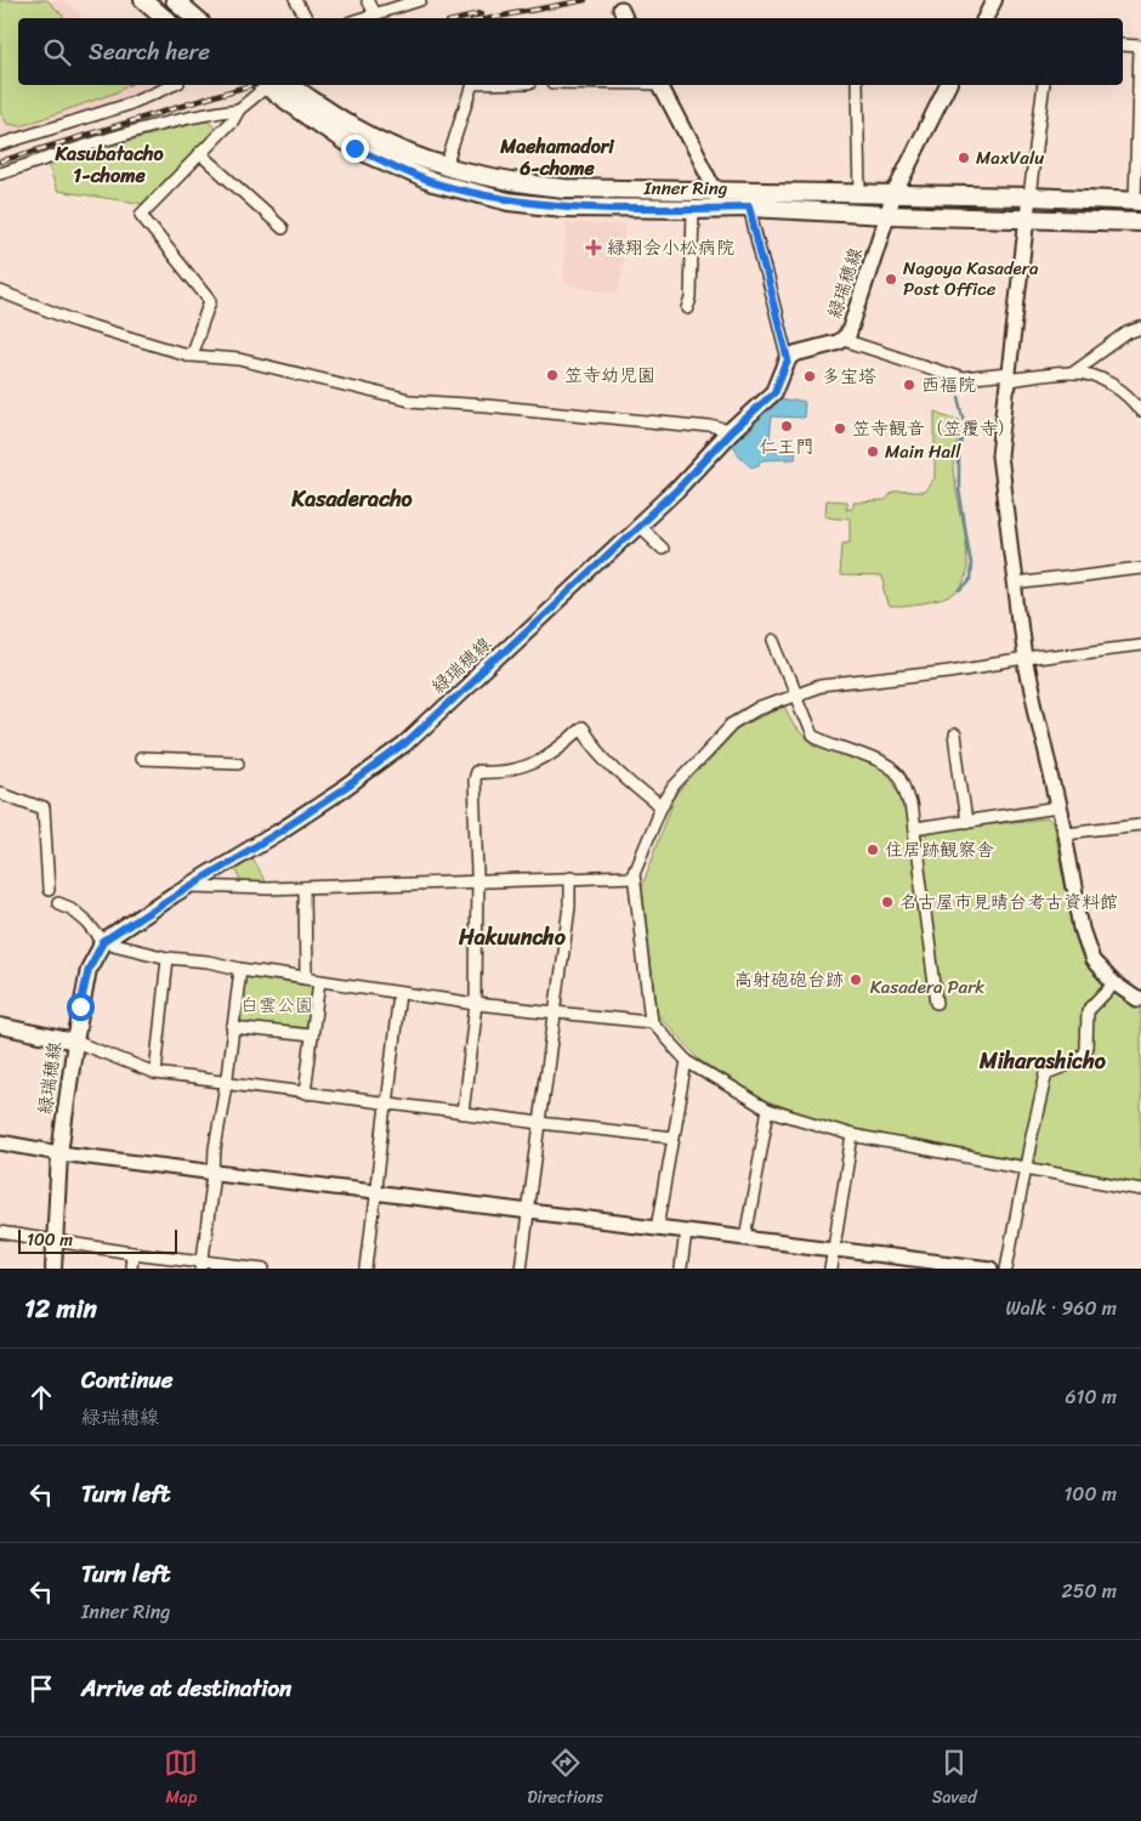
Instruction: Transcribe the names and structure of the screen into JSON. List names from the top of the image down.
{
  "streets": {
    "main road": ["Inner Ring", "緑瑞穂線"]
  },
  "crossings": [
    ["Inner Ring", "緑瑞穂線"]
  ],
  "districts": [
    "Maehamadori 6-chome",
    "Kasubatacho 1-chome",
    "Kasaderacho",
    "Hakuuncho",
    "Miharashicho"
  ],
  "parks": ["Kasadera Park", "白雲公園"],
  "places": {
    "other": [
      "MaxValu",
      "Nagoya Kasadera Post Office",
      "笠寺幼児園",
      "多宝塔",
      "西福院",
      "仁王門",
      "笠寺観音（笠覆寺）",
      "Main Hall",
      "住居跡観察舎",
      "名古屋市見晴台考古資料館",
      "高射砲砲台跡"
    ],
    "health": ["緑翔会小松病院"]
  },
  "scale_bar": "100 m",
  "page": {
    "search": "Search here",
    "scale": "100 m",
    "heading": ["12 min", "Walk · 960 m"],
    "list": [
      ["Continue", "緑瑞穂線", "610 m"],
      ["Turn left", "100 m"],
      ["Turn left", "Inner Ring", "250 m"],
      "Arrive at destination"
    ],
    "nav": ["Map", "Directions", "Saved"]
  }
}
